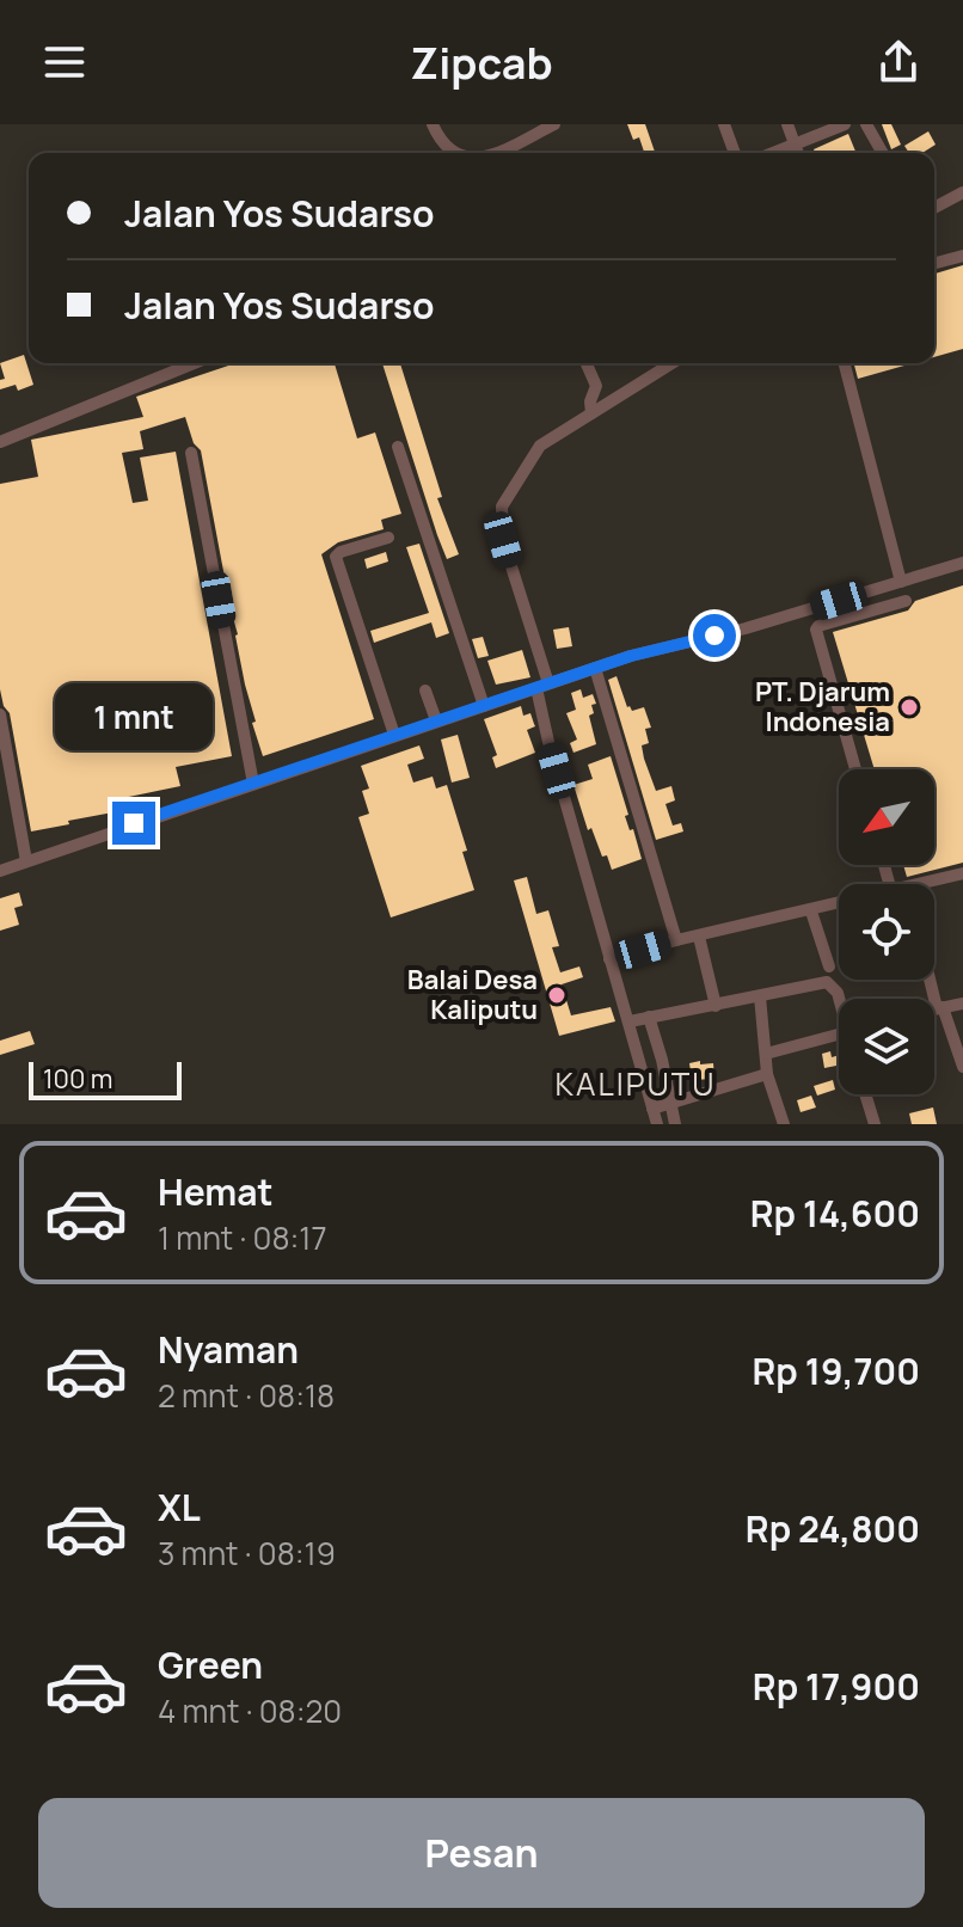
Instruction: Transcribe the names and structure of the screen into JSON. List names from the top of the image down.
{
  "districts": ["KALIPUTU"],
  "places": ["PT. Djarum Indonesia", "Balai Desa Kaliputu"],
  "scale_bar": "100 m",
  "north": "bottom left",
  "page": {
    "header": "Zipcab",
    "banner": ["Jalan Yos Sudarso", "Jalan Yos Sudarso"],
    "bubble": "1 mnt",
    "scale": "100 m",
    "list": [
      {
        "name": "Hemat",
        "note": "1 mnt · 08:17",
        "value": "Rp 14,600"
      },
      {
        "name": "Nyaman",
        "note": "2 mnt · 08:18",
        "value": "Rp 19,700"
      },
      {
        "name": "XL",
        "note": "3 mnt · 08:19",
        "value": "Rp 24,800"
      },
      {
        "name": "Green",
        "note": "4 mnt · 08:20",
        "value": "Rp 17,900"
      }
    ],
    "buttons": "Pesan"
  }
}
